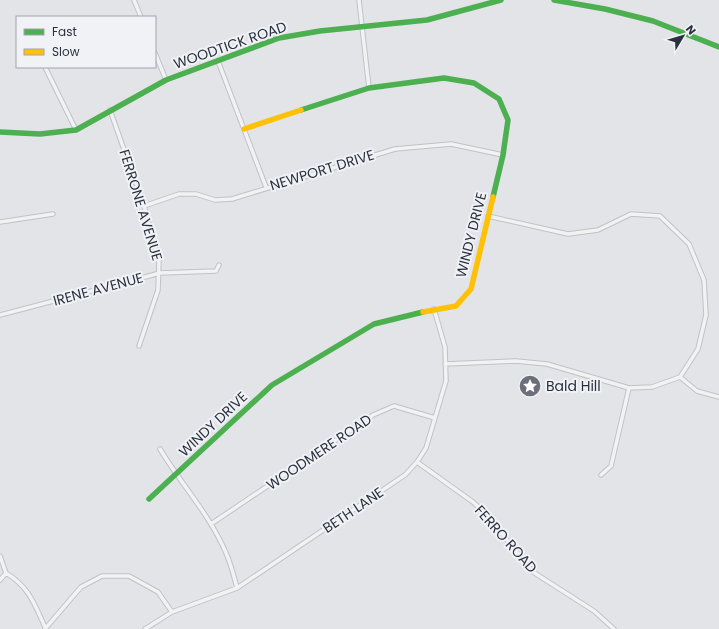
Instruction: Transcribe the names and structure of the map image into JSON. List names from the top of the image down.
{
  "streets": {
    "street": [
      "WOODTICK ROAD",
      "NEWPORT DRIVE",
      "FERRONE AVENUE",
      "WINDY DRIVE",
      "IRENE AVENUE",
      "WOODMERE ROAD",
      "BETH LANE",
      "FERRO ROAD"
    ]
  },
  "crossings": [
    ["WOODTICK ROAD", "FERRONE AVENUE"],
    ["NEWPORT DRIVE", "FERRONE AVENUE"],
    ["NEWPORT DRIVE", "WINDY DRIVE"],
    ["FERRONE AVENUE", "IRENE AVENUE"],
    ["WINDY DRIVE", "BETH LANE"],
    ["WOODMERE ROAD", "BETH LANE"],
    ["BETH LANE", "FERRO ROAD"]
  ],
  "places": {
    "place": ["Bald Hill"]
  },
  "legend": ["Fast", "Slow"],
  "north": "top right"
}
